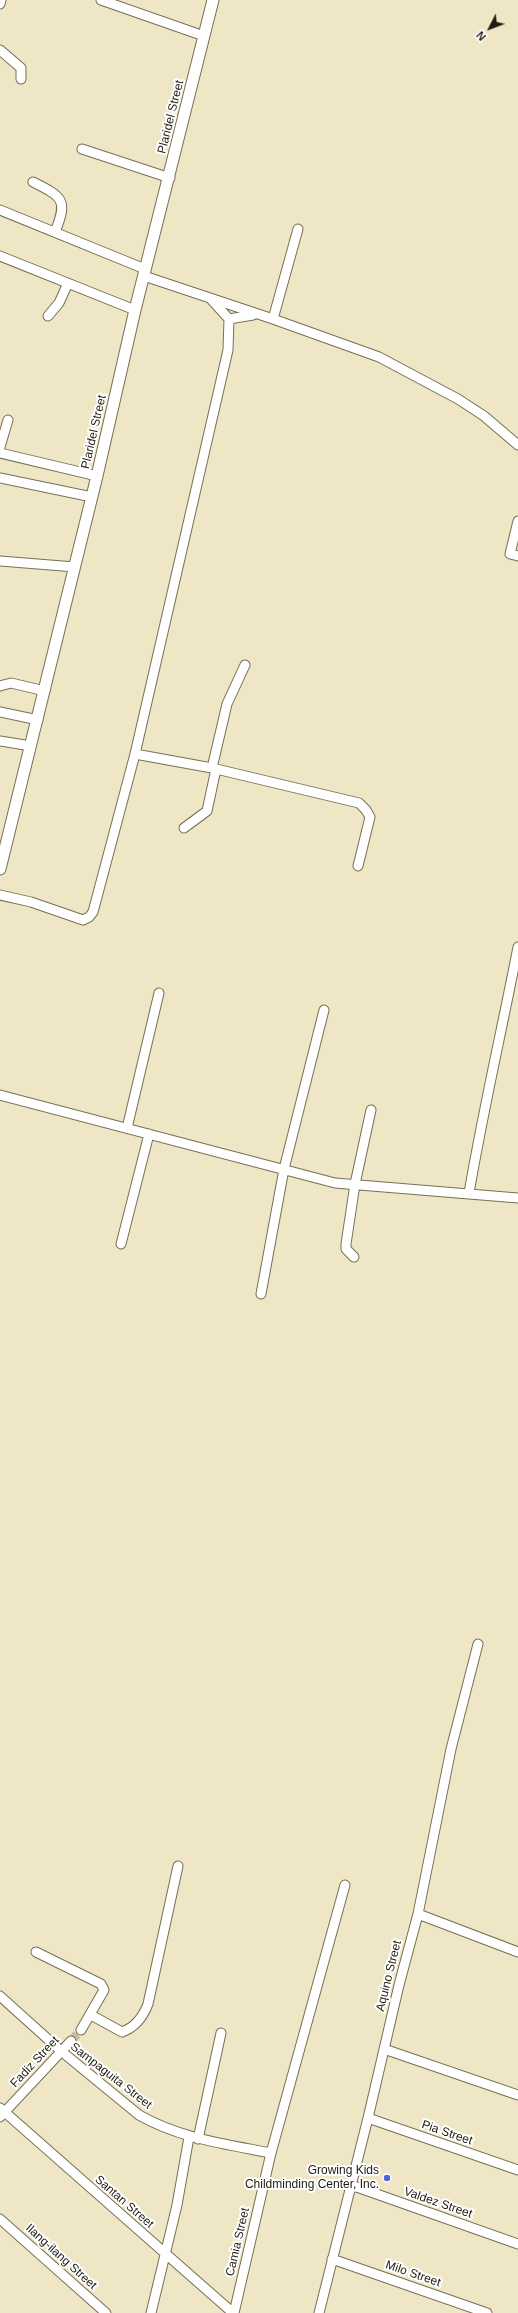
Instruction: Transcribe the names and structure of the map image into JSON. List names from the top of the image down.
{
  "streets": {
    "street": [
      "Plaridel Street",
      "Aquino Street",
      "Fadiz Street",
      "Sampaguita Street",
      "Pia Street",
      "Santan Street",
      "Valdez Street",
      "Camia Street",
      "Ilang-ilang Street",
      "Milo Street"
    ]
  },
  "crossings": [
    ["Aquino Street", "Pia Street"],
    ["Aquino Street", "Valdez Street"],
    ["Aquino Street", "Milo Street"],
    ["Fadiz Street", "Sampaguita Street"],
    ["Fadiz Street", "Santan Street"],
    ["Sampaguita Street", "Camia Street"],
    ["Santan Street", "Camia Street"]
  ],
  "places": ["Growing Kids Childminding Center, Inc."],
  "north": "bottom left"
}
